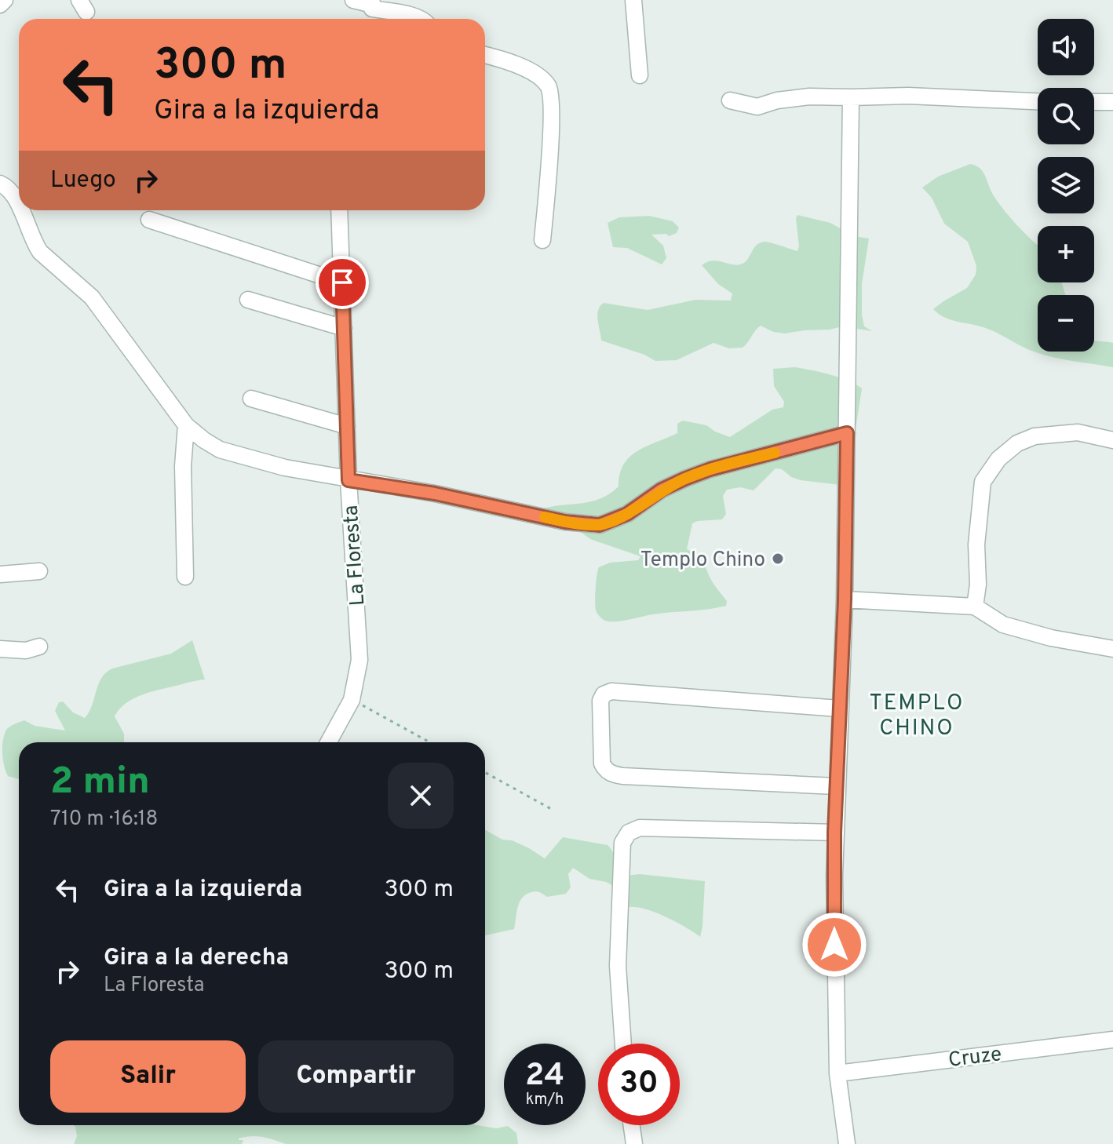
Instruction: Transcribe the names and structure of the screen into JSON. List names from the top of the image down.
{
  "streets": {
    "street": ["La Floresta", "Cruze"]
  },
  "districts": ["TEMPLO CHINO"],
  "places": ["Templo Chino"],
  "page": {
    "map_buttons": ["+", "−"],
    "turn": ["300 m", "Gira a la izquierda"],
    "then": "Luego",
    "heading": ["2 min", "710 m · 16:18"],
    "list": [
      {
        "name": "Gira a la izquierda",
        "value": "300 m"
      },
      {
        "name": "Gira a la derecha",
        "note": "La Floresta",
        "value": "300 m"
      }
    ],
    "buttons": ["Salir", "Compartir"],
    "speed": "24 km/h",
    "limit": "30"
  }
}
